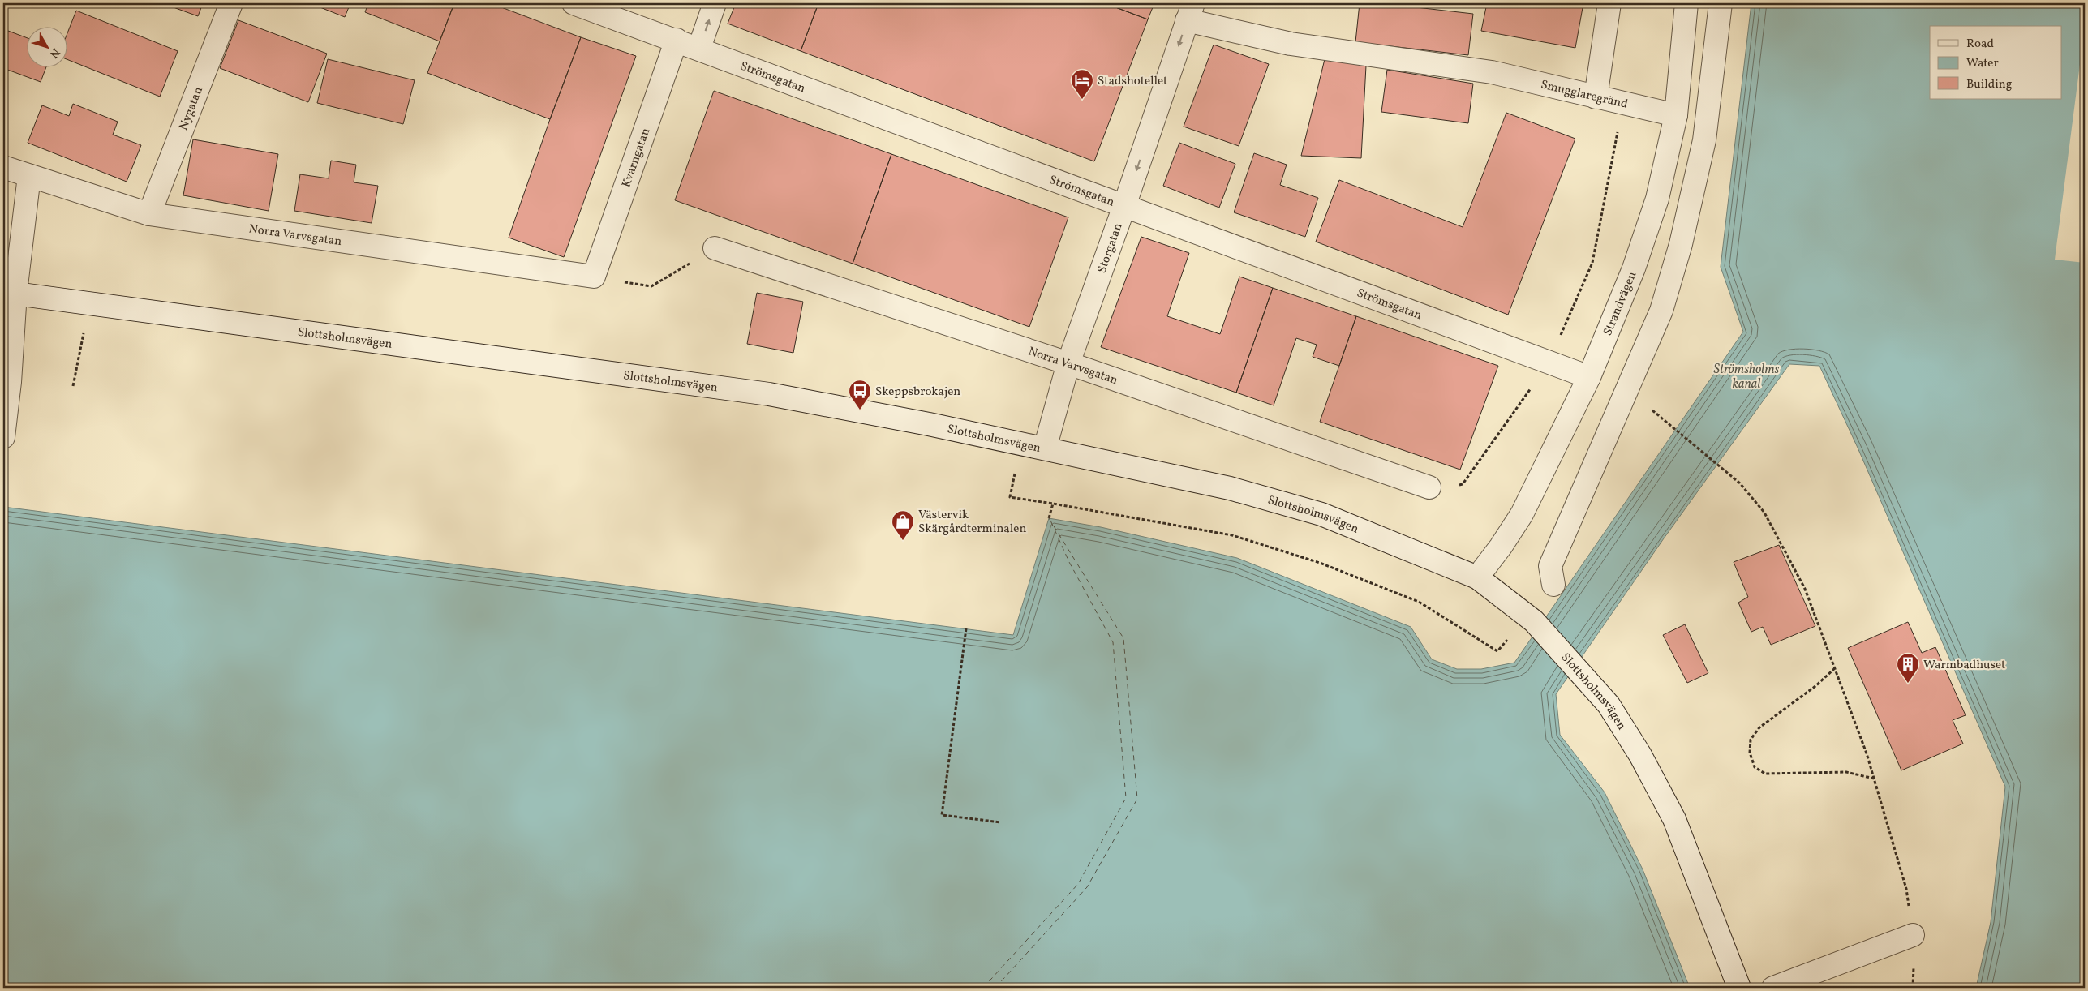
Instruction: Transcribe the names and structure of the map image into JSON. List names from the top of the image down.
{
  "streets": {
    "street": [
      "Strömsgatan",
      "Smugglaregränd",
      "Nygatan",
      "Kvarngatan",
      "Norra Varvsgatan",
      "Storgatan",
      "Strandvägen",
      "Slottsholmsvägen"
    ]
  },
  "crossings": [
    ["Strömsgatan", "Kvarngatan"],
    ["Strömsgatan", "Storgatan"],
    ["Strömsgatan", "Strandvägen"],
    ["Smugglaregränd", "Storgatan"],
    ["Smugglaregränd", "Strandvägen"],
    ["Nygatan", "Norra Varvsgatan"],
    ["Kvarngatan", "Norra Varvsgatan"],
    ["Norra Varvsgatan", "Storgatan"],
    ["Storgatan", "Slottsholmsvägen"],
    ["Strandvägen", "Slottsholmsvägen"]
  ],
  "one_way": ["Storgatan"],
  "water": ["Strömsholms kanal"],
  "places": {
    "hotel": ["Stadshotellet"],
    "bus stop": ["Skeppsbrokajen"],
    "shop": ["Västervik Skärgårdterminalen"],
    "building": ["Warmbadhuset"]
  },
  "legend": ["Road", "Water", "Building"],
  "north": "bottom right"
}
